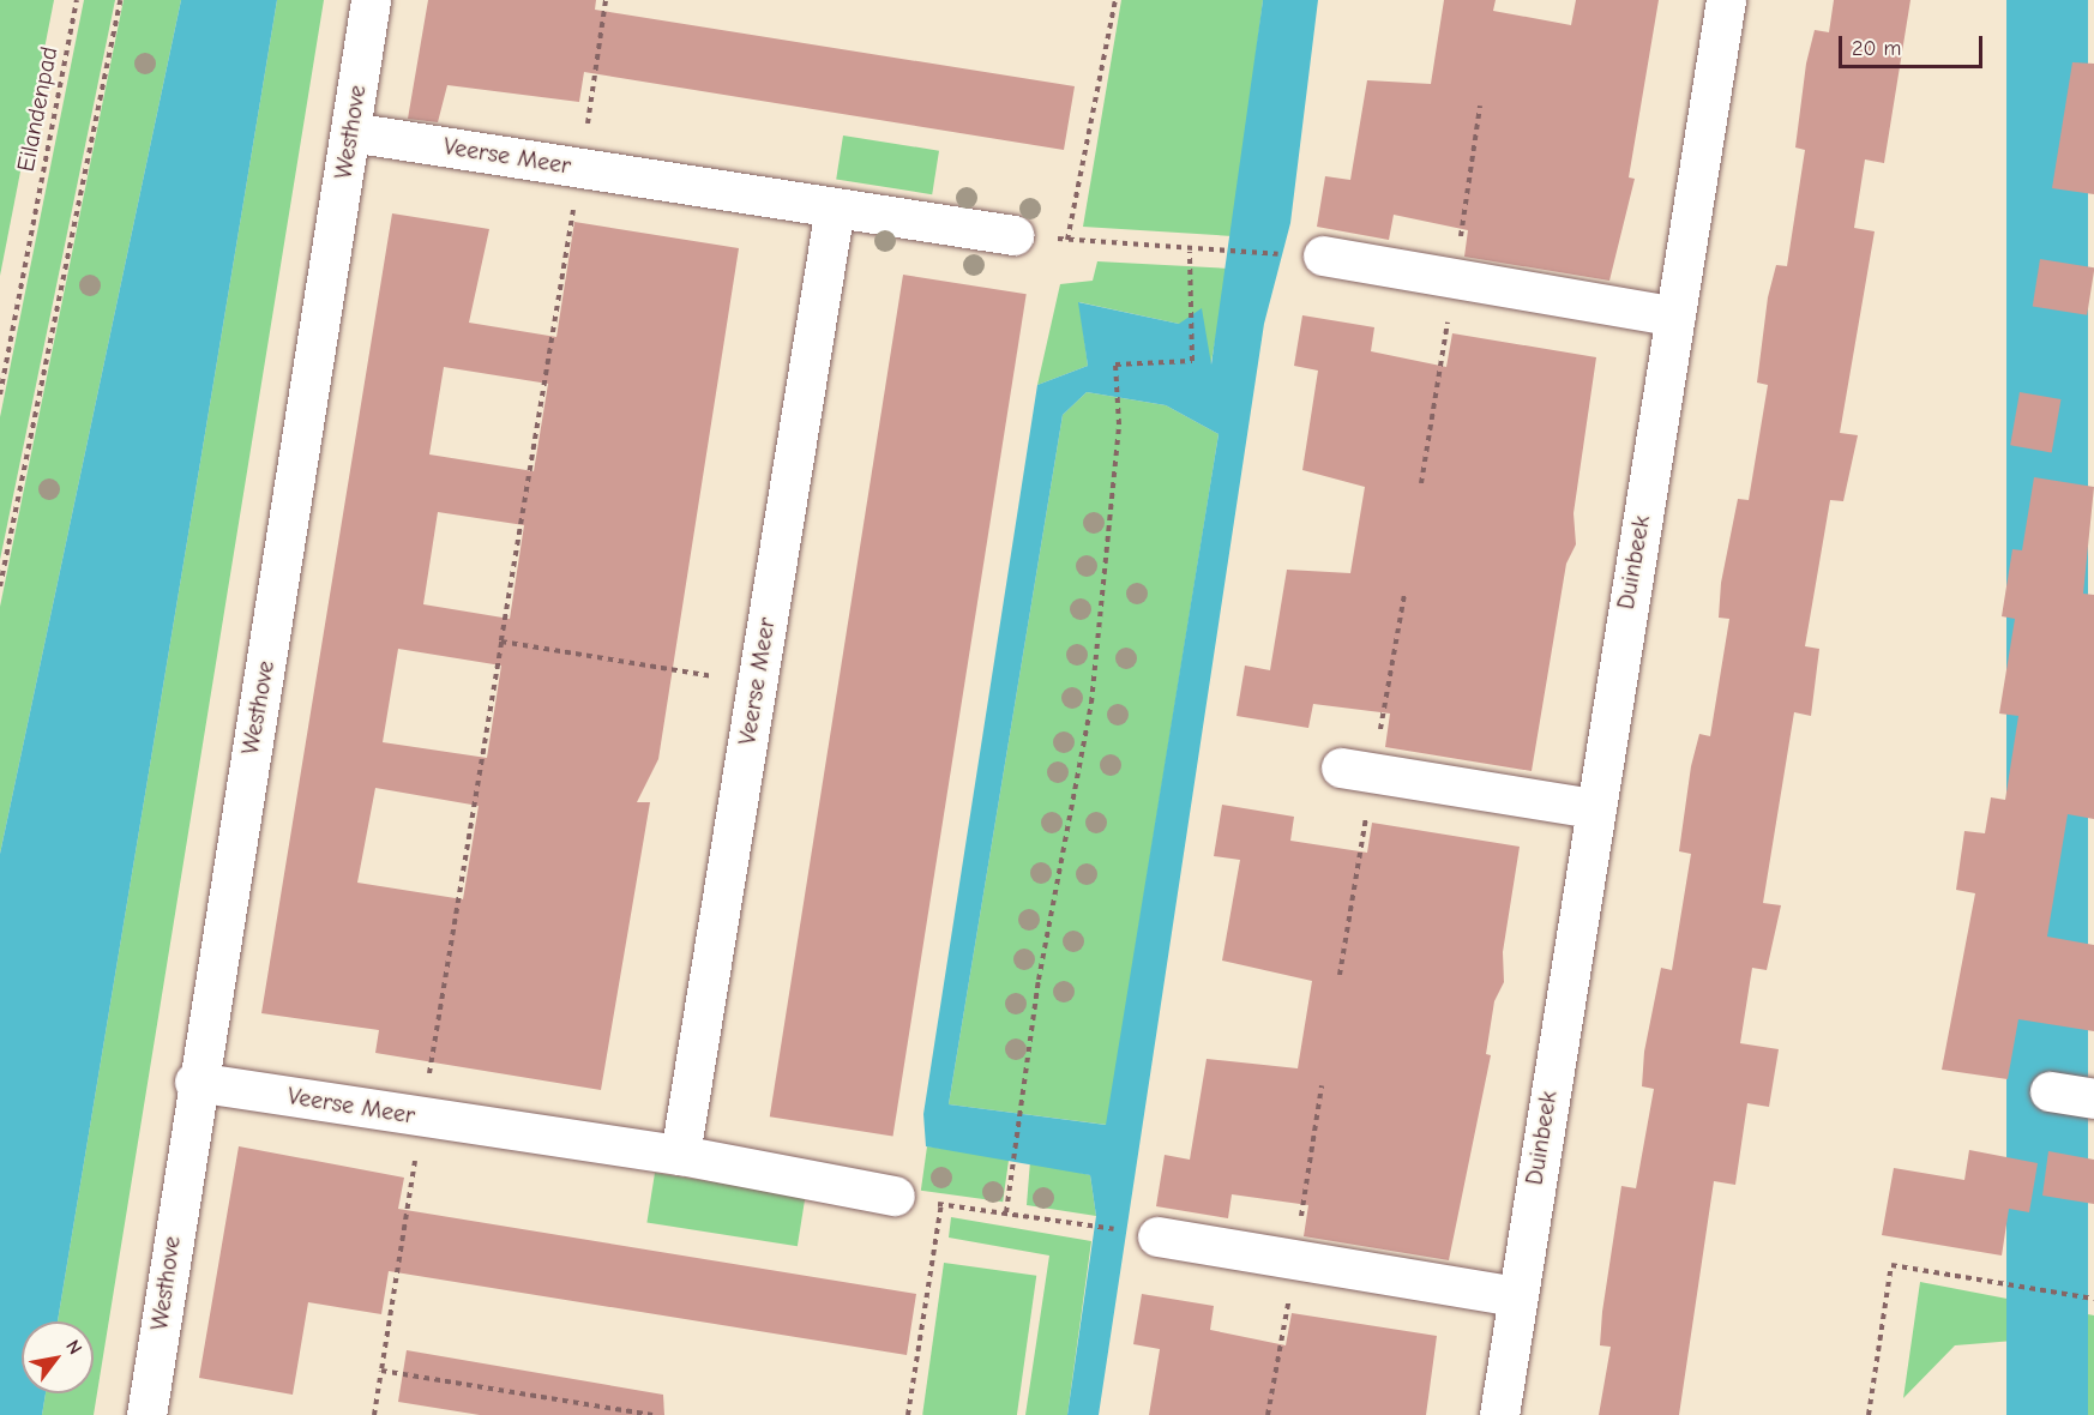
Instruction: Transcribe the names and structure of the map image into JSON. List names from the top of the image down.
{
  "streets": {
    "street": ["Westhove", "Veerse Meer", "Duinbeek"],
    "path": ["Eilandenpad"]
  },
  "crossings": [
    ["Westhove", "Veerse Meer"]
  ],
  "scale_bar": "20 m",
  "north": "top right"
}
